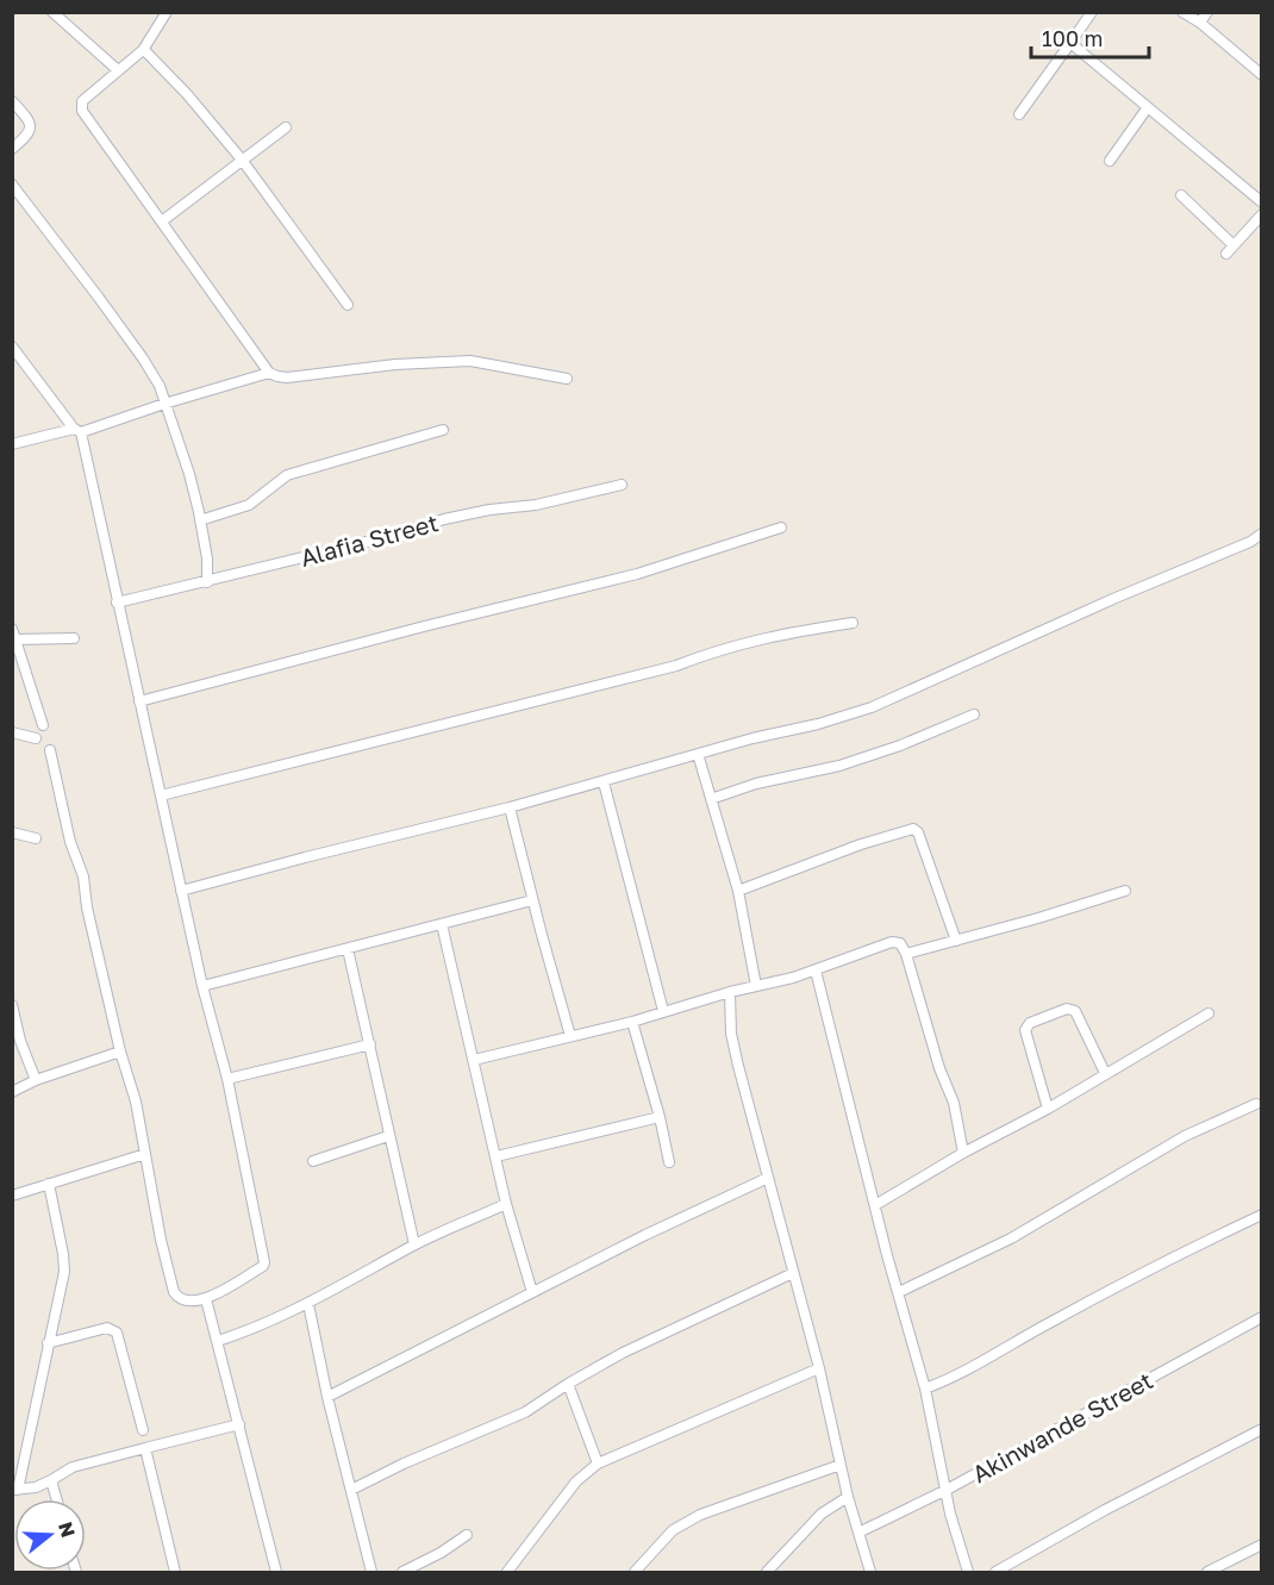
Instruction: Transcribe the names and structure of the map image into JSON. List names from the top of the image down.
{
  "streets": {
    "street": ["Alafia Street", "Akinwande Street"]
  },
  "scale_bar": "100 m",
  "north": "right"
}
